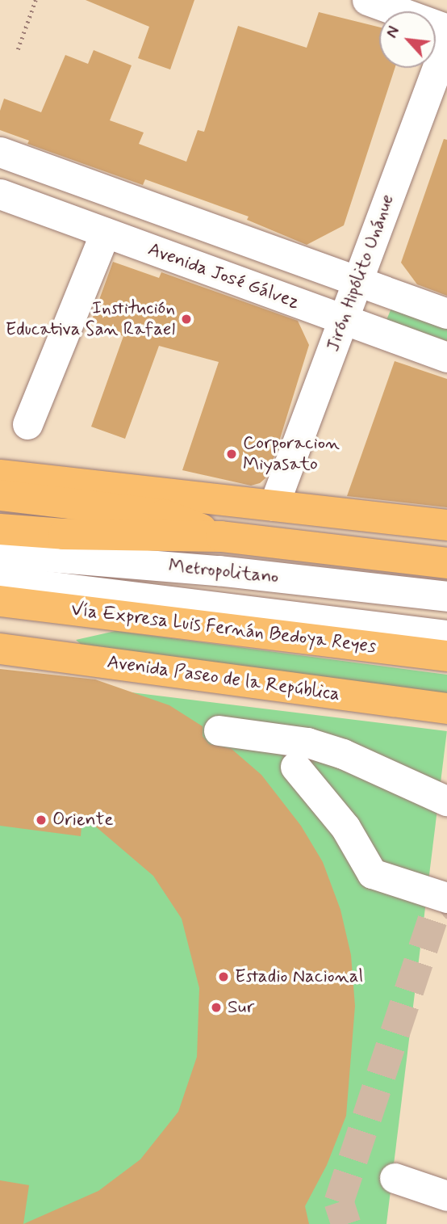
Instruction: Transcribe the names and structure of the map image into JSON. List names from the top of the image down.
{
  "streets": {
    "main road": ["Vía Expresa Luis Fernán Bedoya Reyes", "Avenida Paseo de la República"],
    "street": ["Jirón Hipólito Unánue", "Avenida José Gálvez", "Metropolitano"]
  },
  "crossings": [
    ["Jirón Hipólito Unánue", "Avenida José Gálvez"]
  ],
  "places": [
    "Institución Educativa San Rafael",
    "Corporacion Miyasato",
    "Oriente",
    "Estadio Nacional",
    "Sur"
  ],
  "north": "top left"
}
